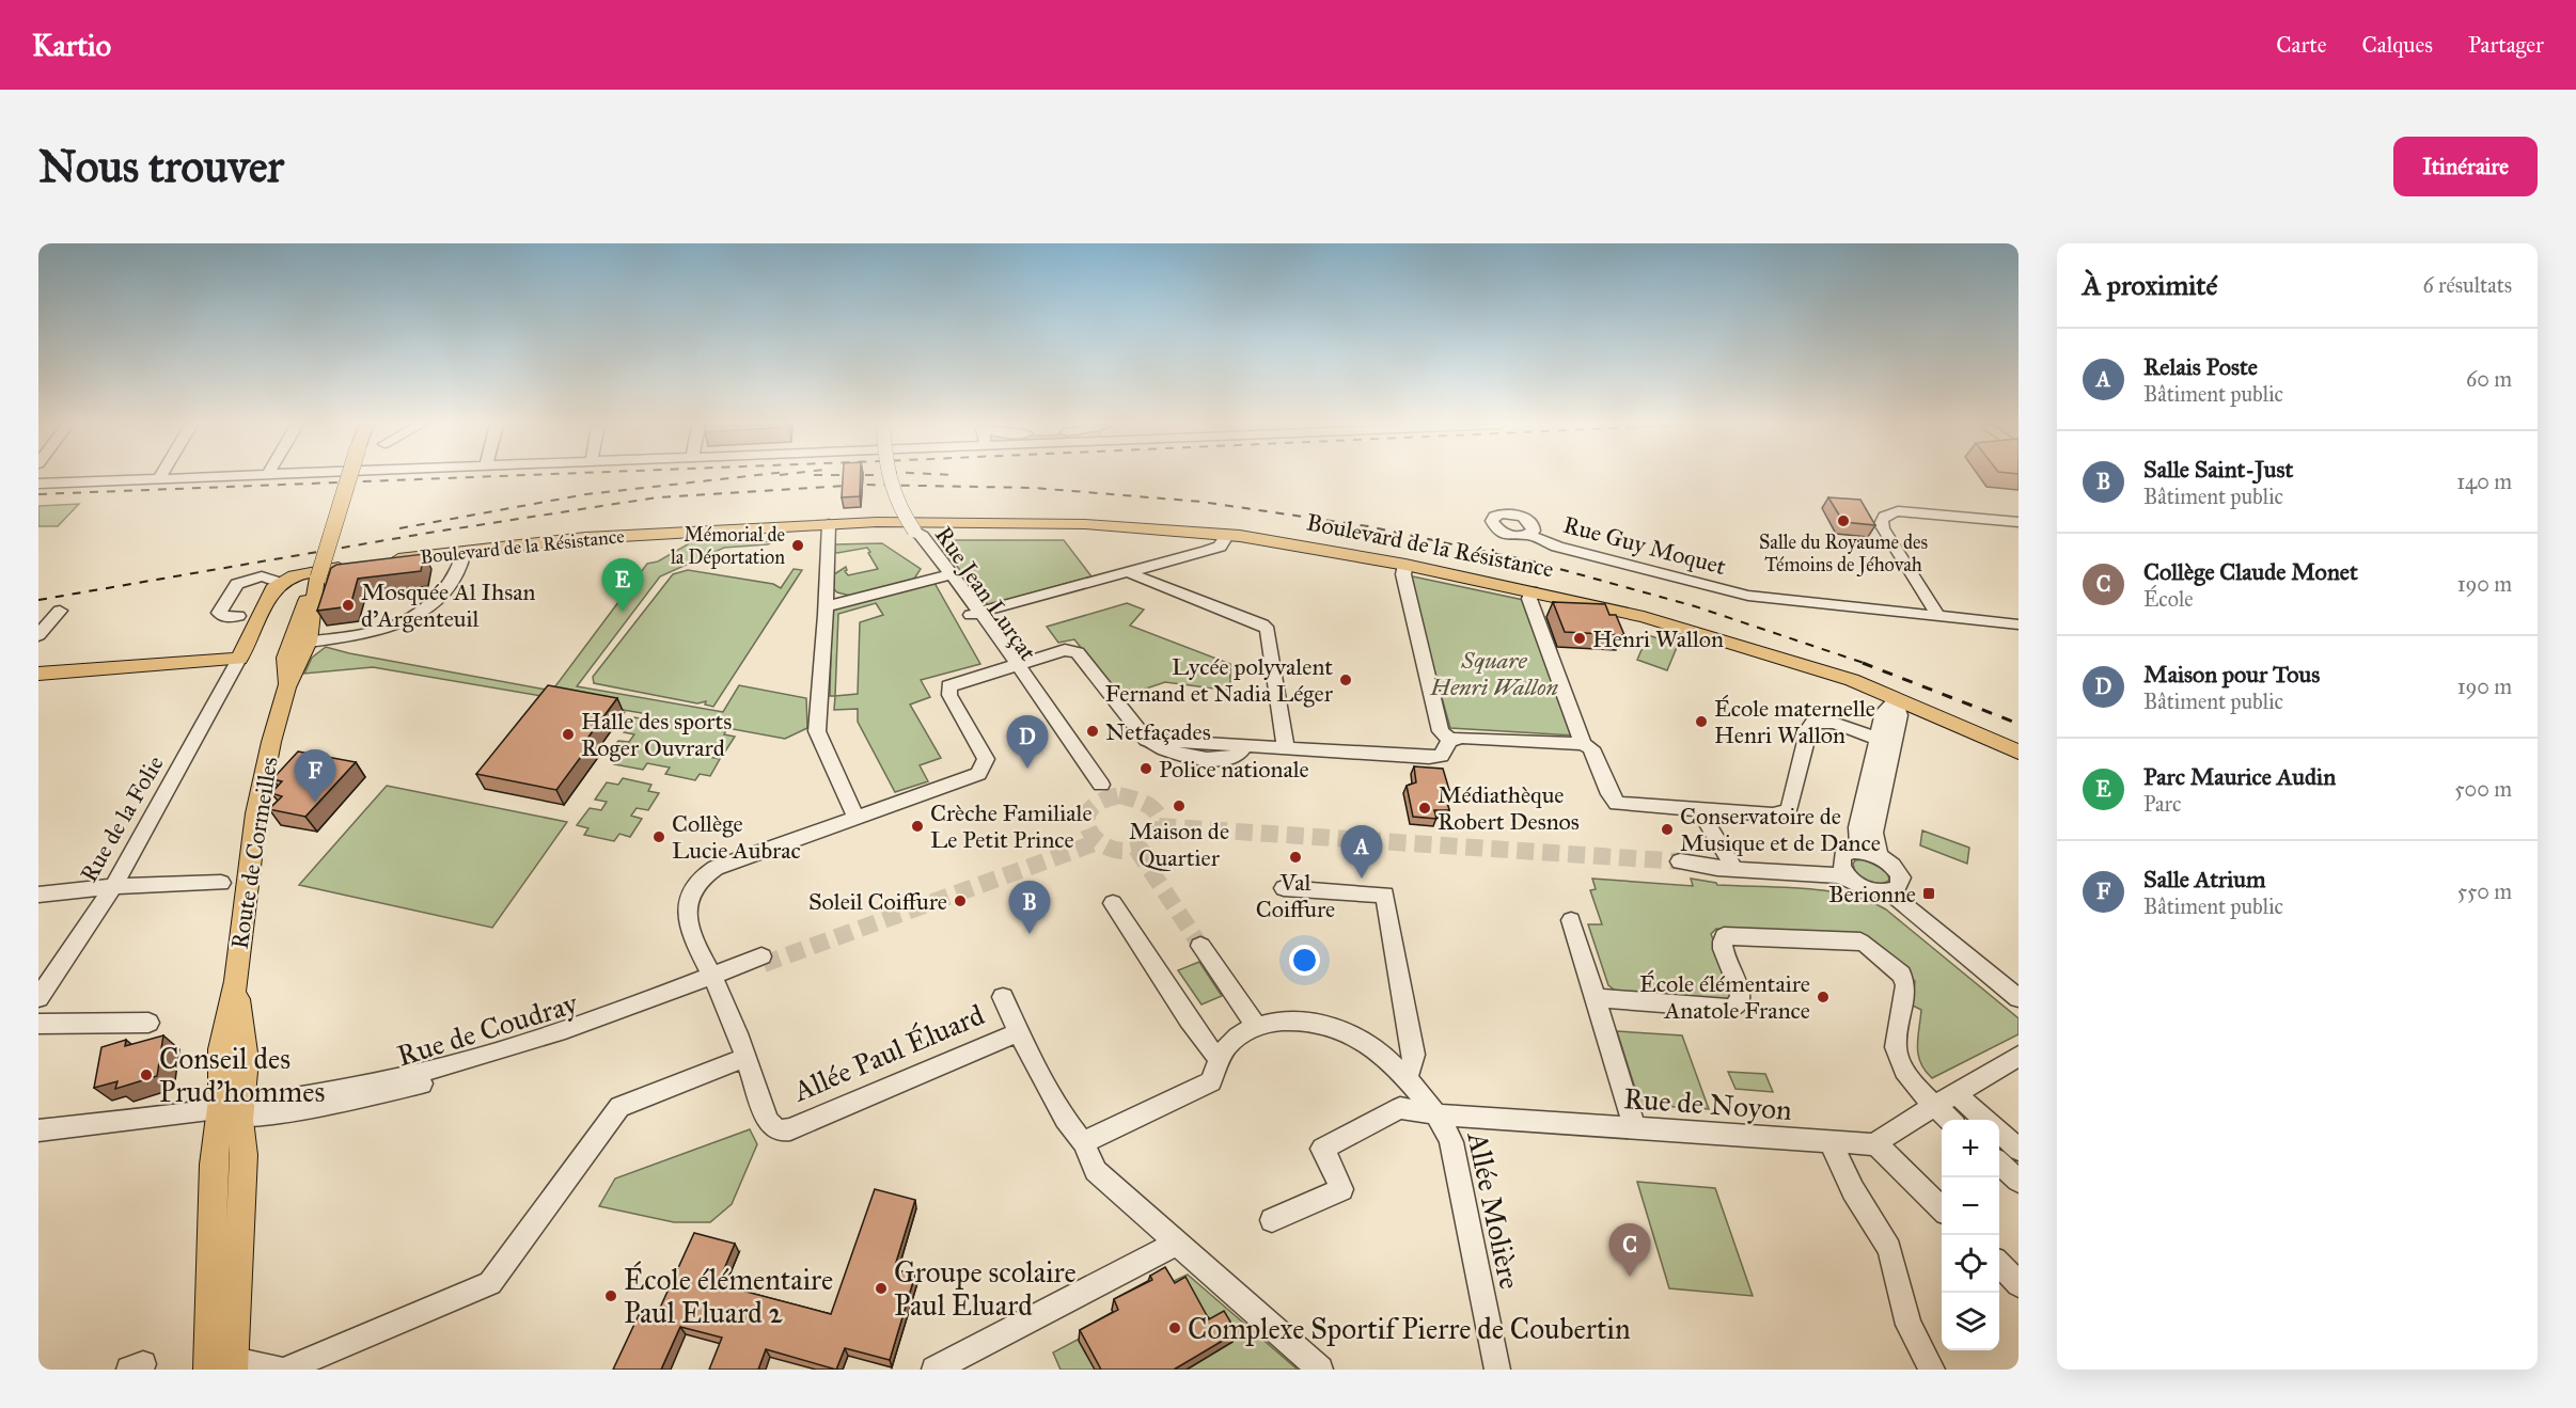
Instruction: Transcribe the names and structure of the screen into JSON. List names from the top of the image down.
{
  "streets": {
    "main road": ["Boulevard de la Résistance", "Route de Cormeilles"],
    "street": [
      "Rue Guy Moquet",
      "Rue Jean Lurçat",
      "Rue de la Folie",
      "Rue de Coudray",
      "Allée Paul Éluard",
      "Rue de Noyon",
      "Allée Molière"
    ]
  },
  "crossings": [
    ["Rue Jean Lurçat", "Allée Paul Éluard"],
    ["Route de Cormeilles", "Rue de Coudray"],
    ["Rue de Coudray", "Allée Paul Éluard"],
    ["Rue de Noyon", "Allée Molière"]
  ],
  "parks": ["Square Henri Wallon"],
  "places": {
    "other": [
      "Salle du Royaume des Témoins de Jéhovah",
      "Mémorial de la Déportation",
      "Mosquée Al Ihsan d'Argenteuil",
      "Henri Wallon",
      "Lycée polyvalent Fernand et Nadia Léger",
      "École maternelle Henri Wallon",
      "Netfaçades",
      "Halle des sports Roger Ouvrard",
      "Police nationale",
      "Maison de Quartier",
      "Médiathèque Robert Desnos",
      "Crèche Familiale Le Petit Prince",
      "Conservatoire de Musique et de Dance",
      "Collège Lucie Aubrac",
      "Val Coiffure",
      "Soleil Coiffure",
      "École élémentaire Anatole France",
      "Conseil des Prud'hommes",
      "Groupe scolaire Paul Eluard",
      "École élémentaire Paul Eluard 2",
      "Complexe Sportif Pierre de Coubertin"
    ],
    "transit": ["Berionne"]
  },
  "page": {
    "header": "Kartio",
    "nav": ["Carte", "Calques", "Partager"],
    "buttons": "Itinéraire",
    "title": "Nous trouver",
    "heading": ["À proximité", "6 résultats"],
    "list": [
      {
        "mark": "A",
        "name": "Relais Poste",
        "note": "Bâtiment public",
        "value": "60 m"
      },
      {
        "mark": "B",
        "name": "Salle Saint-Just",
        "note": "Bâtiment public",
        "value": "140 m"
      },
      {
        "mark": "C",
        "name": "Collège Claude Monet",
        "note": "École",
        "value": "190 m"
      },
      {
        "mark": "D",
        "name": "Maison pour Tous",
        "note": "Bâtiment public",
        "value": "190 m"
      },
      {
        "mark": "E",
        "name": "Parc Maurice Audin",
        "note": "Parc",
        "value": "500 m"
      },
      {
        "mark": "F",
        "name": "Salle Atrium",
        "note": "Bâtiment public",
        "value": "550 m"
      }
    ],
    "pins": [
      "E",
      "D",
      "F",
      "A",
      "B",
      "C"
    ],
    "map_buttons": ["+", "−"]
  }
}
